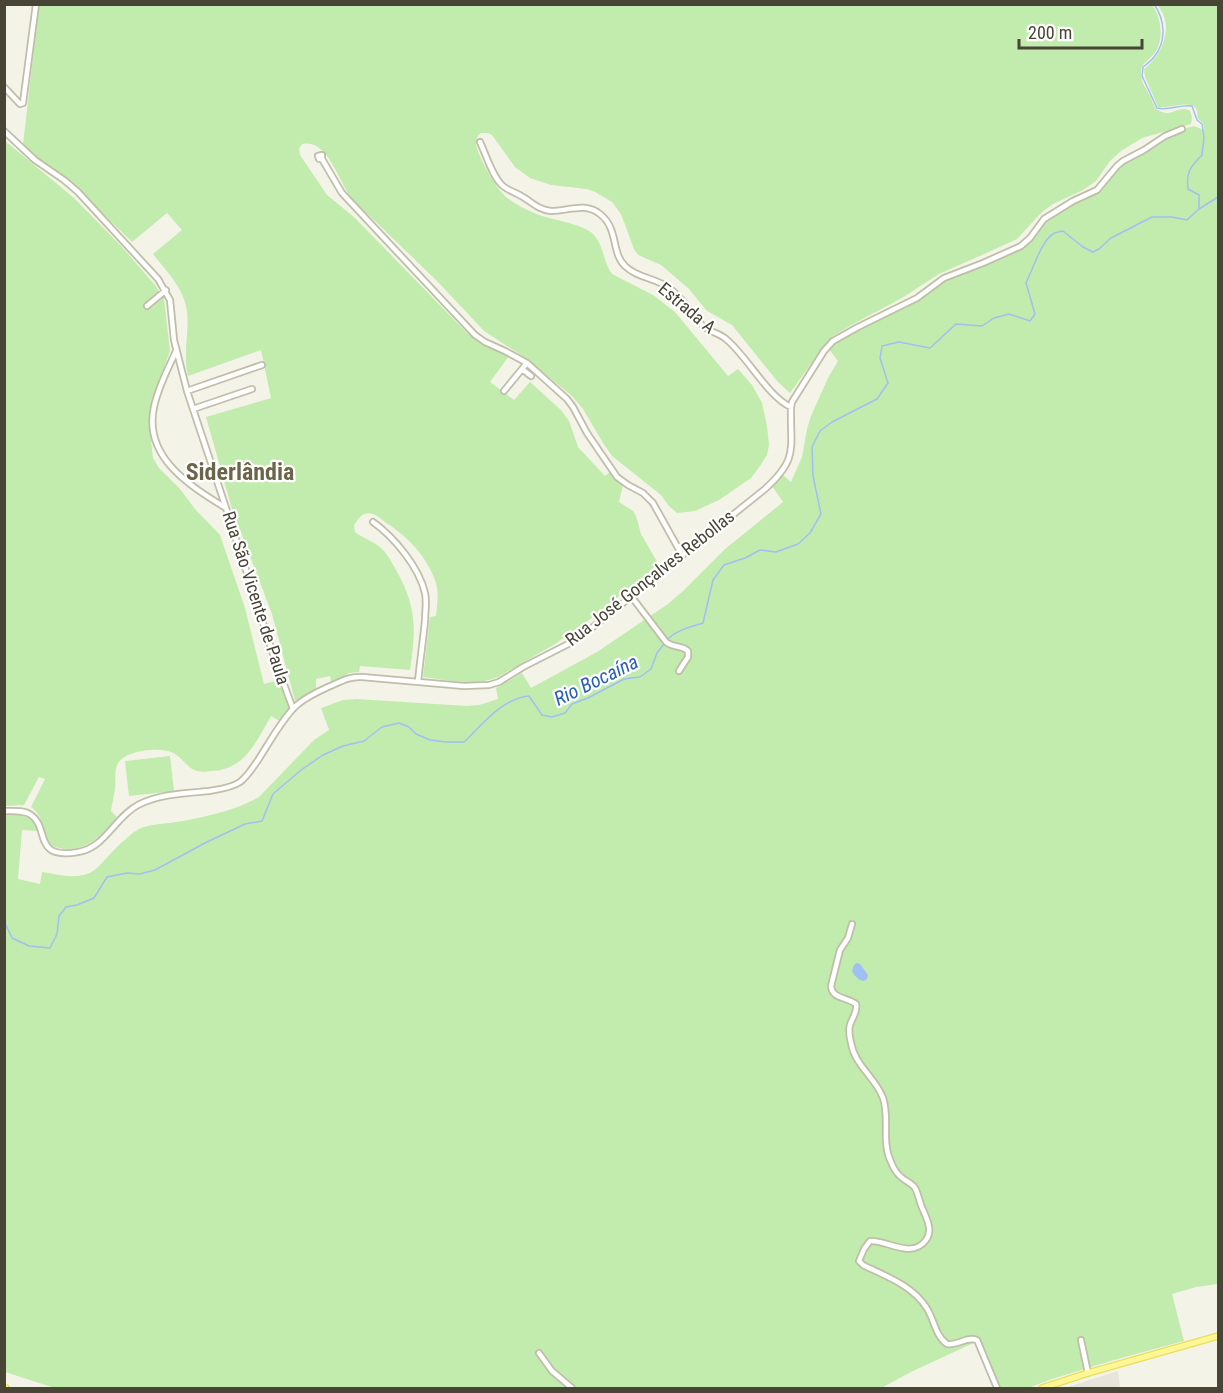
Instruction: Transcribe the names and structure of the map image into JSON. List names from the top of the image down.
{
  "streets": {
    "street": ["Estrada A", "Rua José Gonçalves Rebollas", "Rua São Vicente de Paula"]
  },
  "crossings": [
    ["Estrada A", "Rua José Gonçalves Rebollas"],
    ["Rua José Gonçalves Rebollas", "Rua São Vicente de Paula"]
  ],
  "districts": ["Siderlândia"],
  "water": ["Rio Bocaína"],
  "scale_bar": "200 m"
}
